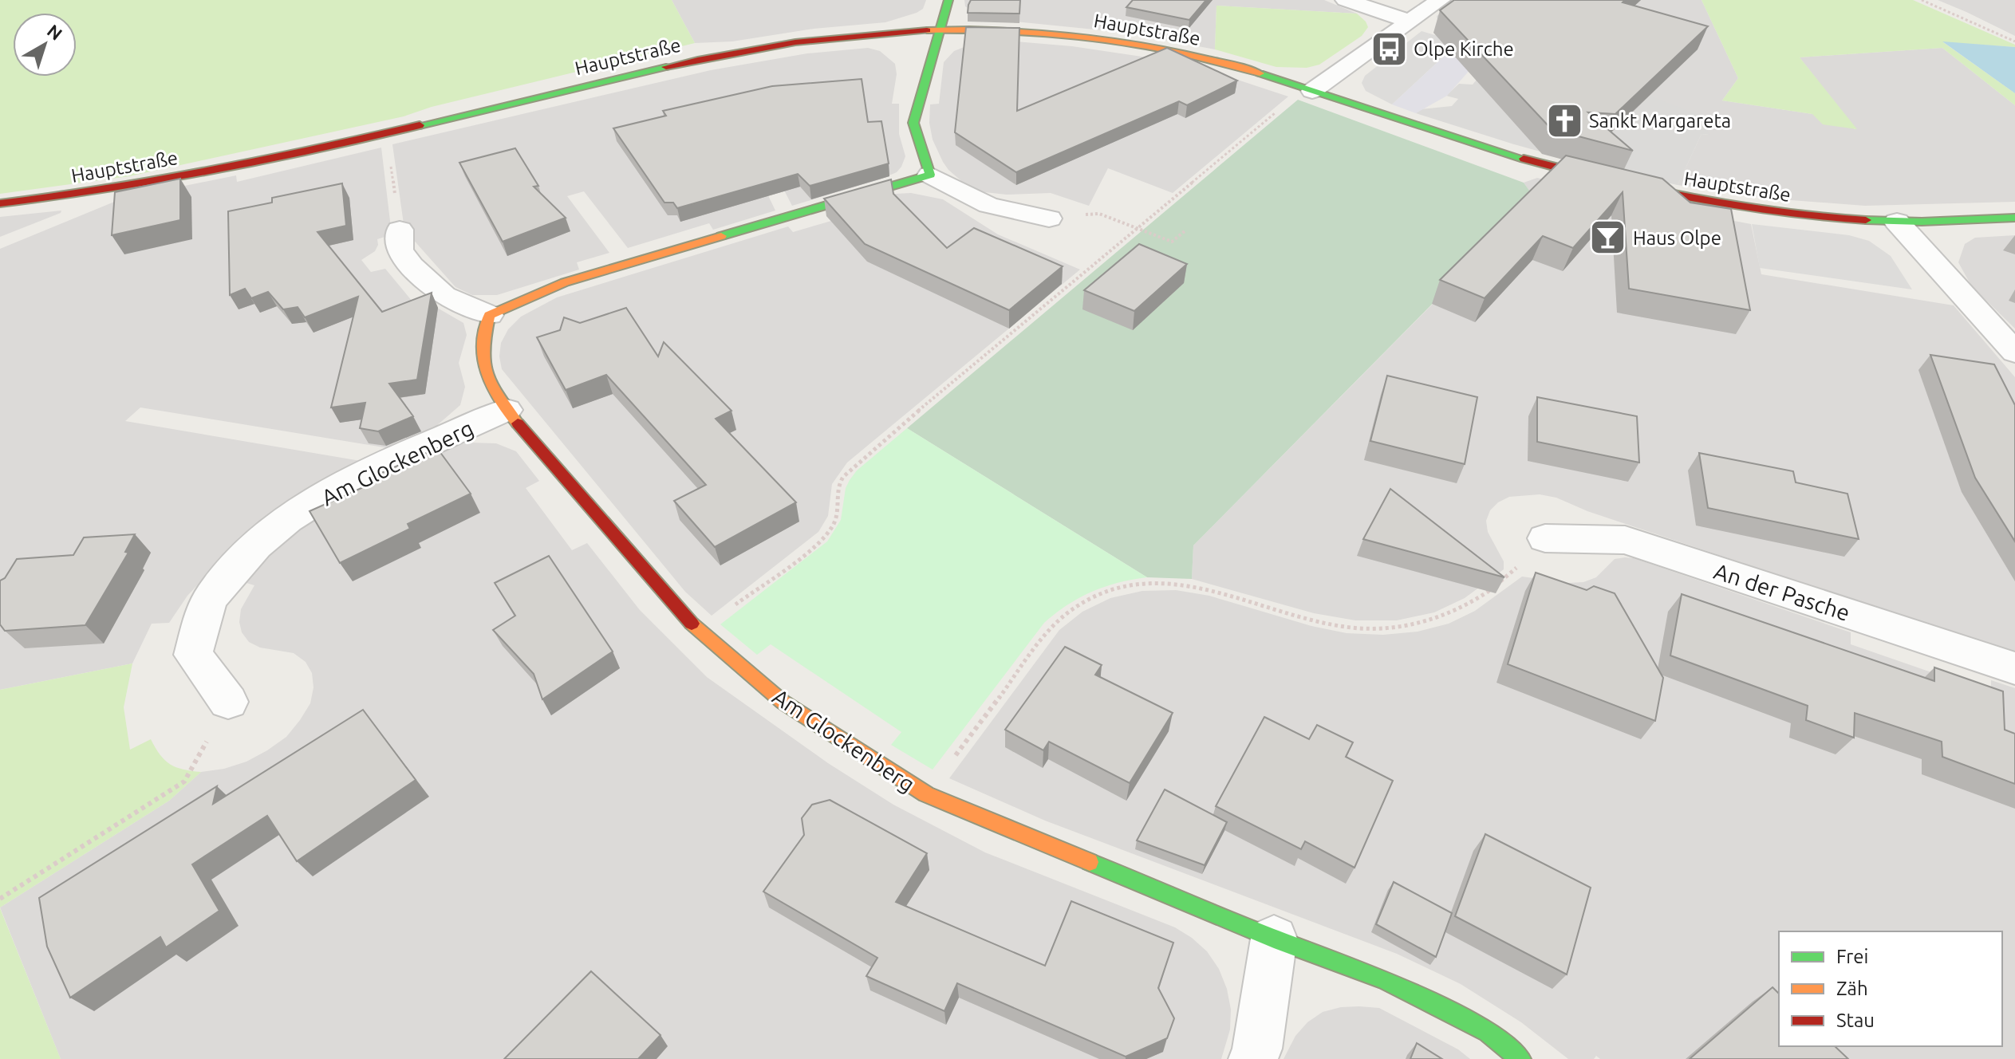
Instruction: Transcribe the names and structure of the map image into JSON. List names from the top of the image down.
{
  "streets": {
    "street": ["Hauptstraße", "Am Glockenberg", "An der Pasche"]
  },
  "places": {
    "bus stop": ["Olpe Kirche"],
    "church": ["Sankt Margareta"],
    "bar": ["Haus Olpe"]
  },
  "legend": ["Frei", "Zäh", "Stau"],
  "north": "top right"
}
